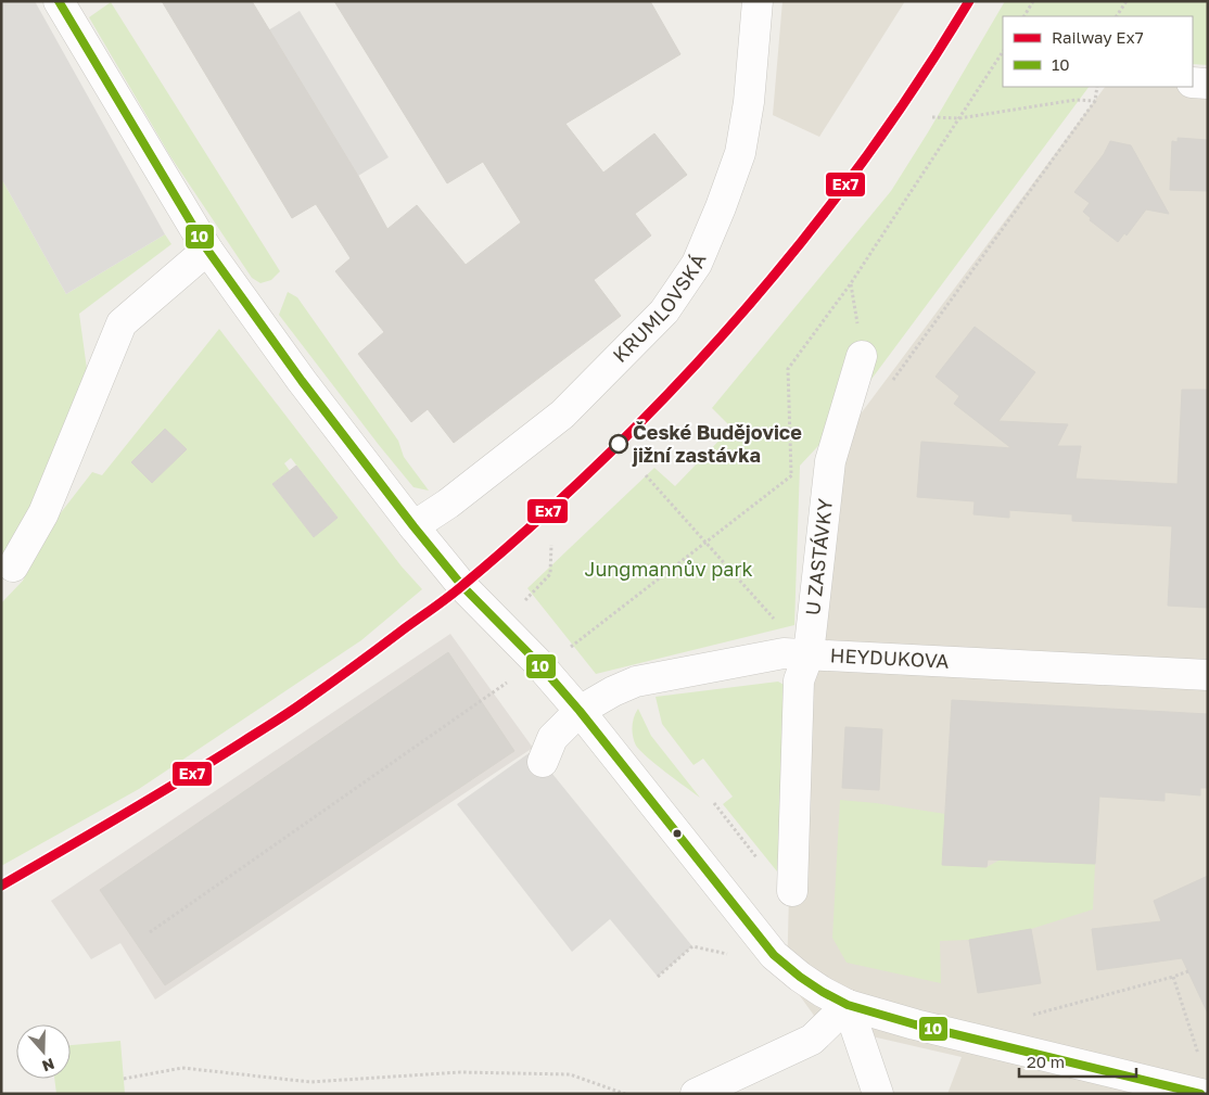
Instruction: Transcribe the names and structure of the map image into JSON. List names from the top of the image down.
{
  "streets": {
    "street": ["KRUMLOVSKÁ", "U ZASTÁVKY", "HEYDUKOVA"]
  },
  "crossings": [
    ["U ZASTÁVKY", "HEYDUKOVA"]
  ],
  "parks": ["Jungmannův park"],
  "places": ["České Budějovice jižní zastávka"],
  "lines": ["rail line Ex7", "transit line 10"],
  "legend": ["Railway Ex7", "10"],
  "scale_bar": "20 m",
  "north": "bottom"
}
